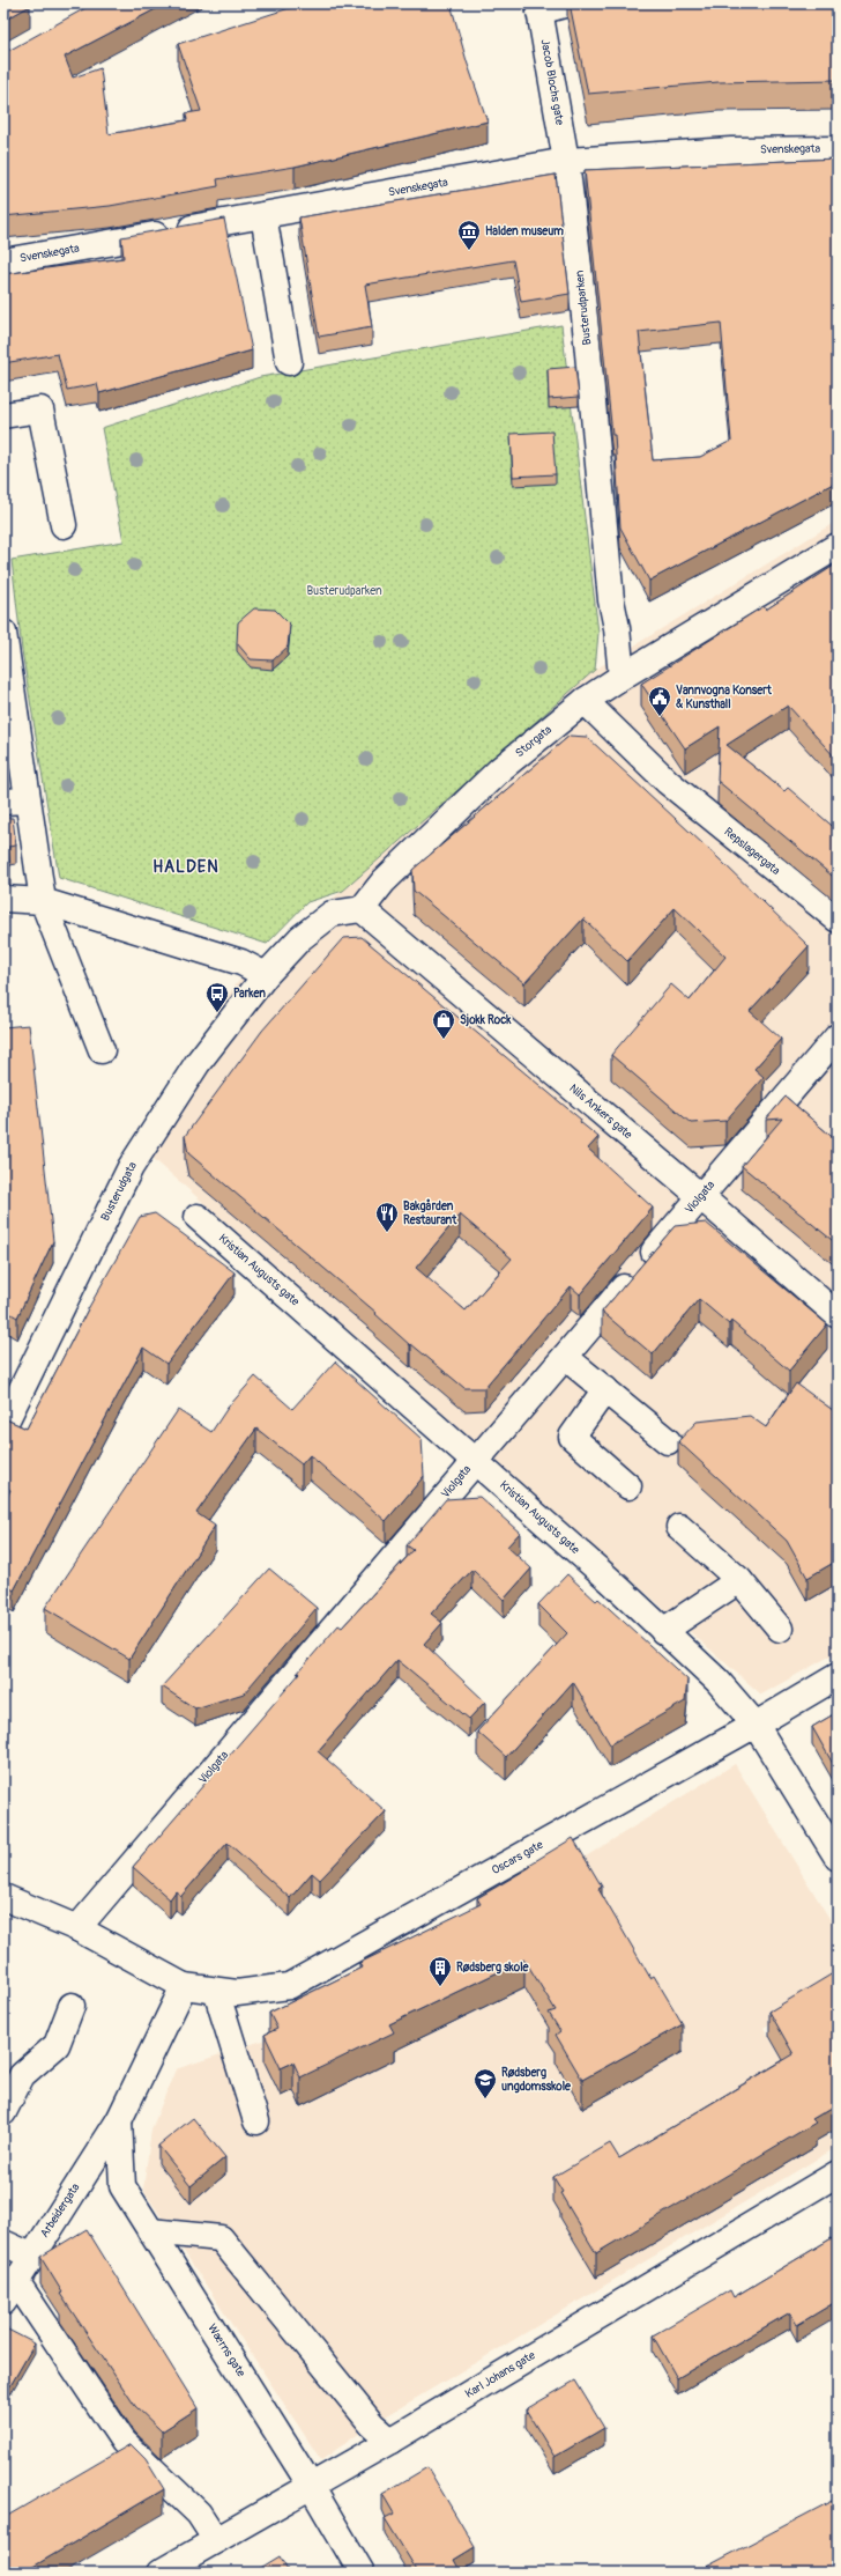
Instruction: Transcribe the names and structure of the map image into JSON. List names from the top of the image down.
{
  "streets": {
    "street": [
      "Jacob Blochs gate",
      "Svenskegata",
      "Busterudparken",
      "Storgata",
      "Repslagergata",
      "Nils Ankers gate",
      "Busterudgata",
      "Violgata",
      "Kristian Augusts gate",
      "Oscars gate",
      "Arbeidergata",
      "Wærns gate",
      "Karl Johans gate"
    ]
  },
  "crossings": [
    ["Jacob Blochs gate", "Svenskegata"],
    ["Jacob Blochs gate", "Busterudparken"],
    ["Svenskegata", "Busterudparken"],
    ["Busterudparken", "Storgata"],
    ["Storgata", "Repslagergata"],
    ["Storgata", "Nils Ankers gate"],
    ["Nils Ankers gate", "Violgata"],
    ["Violgata", "Kristian Augusts gate"],
    ["Kristian Augusts gate", "Oscars gate"],
    ["Oscars gate", "Arbeidergata"],
    ["Arbeidergata", "Wærns gate"],
    ["Wærns gate", "Karl Johans gate"]
  ],
  "districts": ["HALDEN"],
  "parks": ["Busterudparken"],
  "places": {
    "museum": ["Halden museum"],
    "public building": ["Vannvogna Konsert & Kunsthall"],
    "bus stop": ["Parken"],
    "shop": ["Sjokk Rock"],
    "restaurant": ["Bakgården Restaurant"],
    "building": ["Rødsberg skole"],
    "school or university": ["Rødsberg ungdomsskole"]
  }
}
